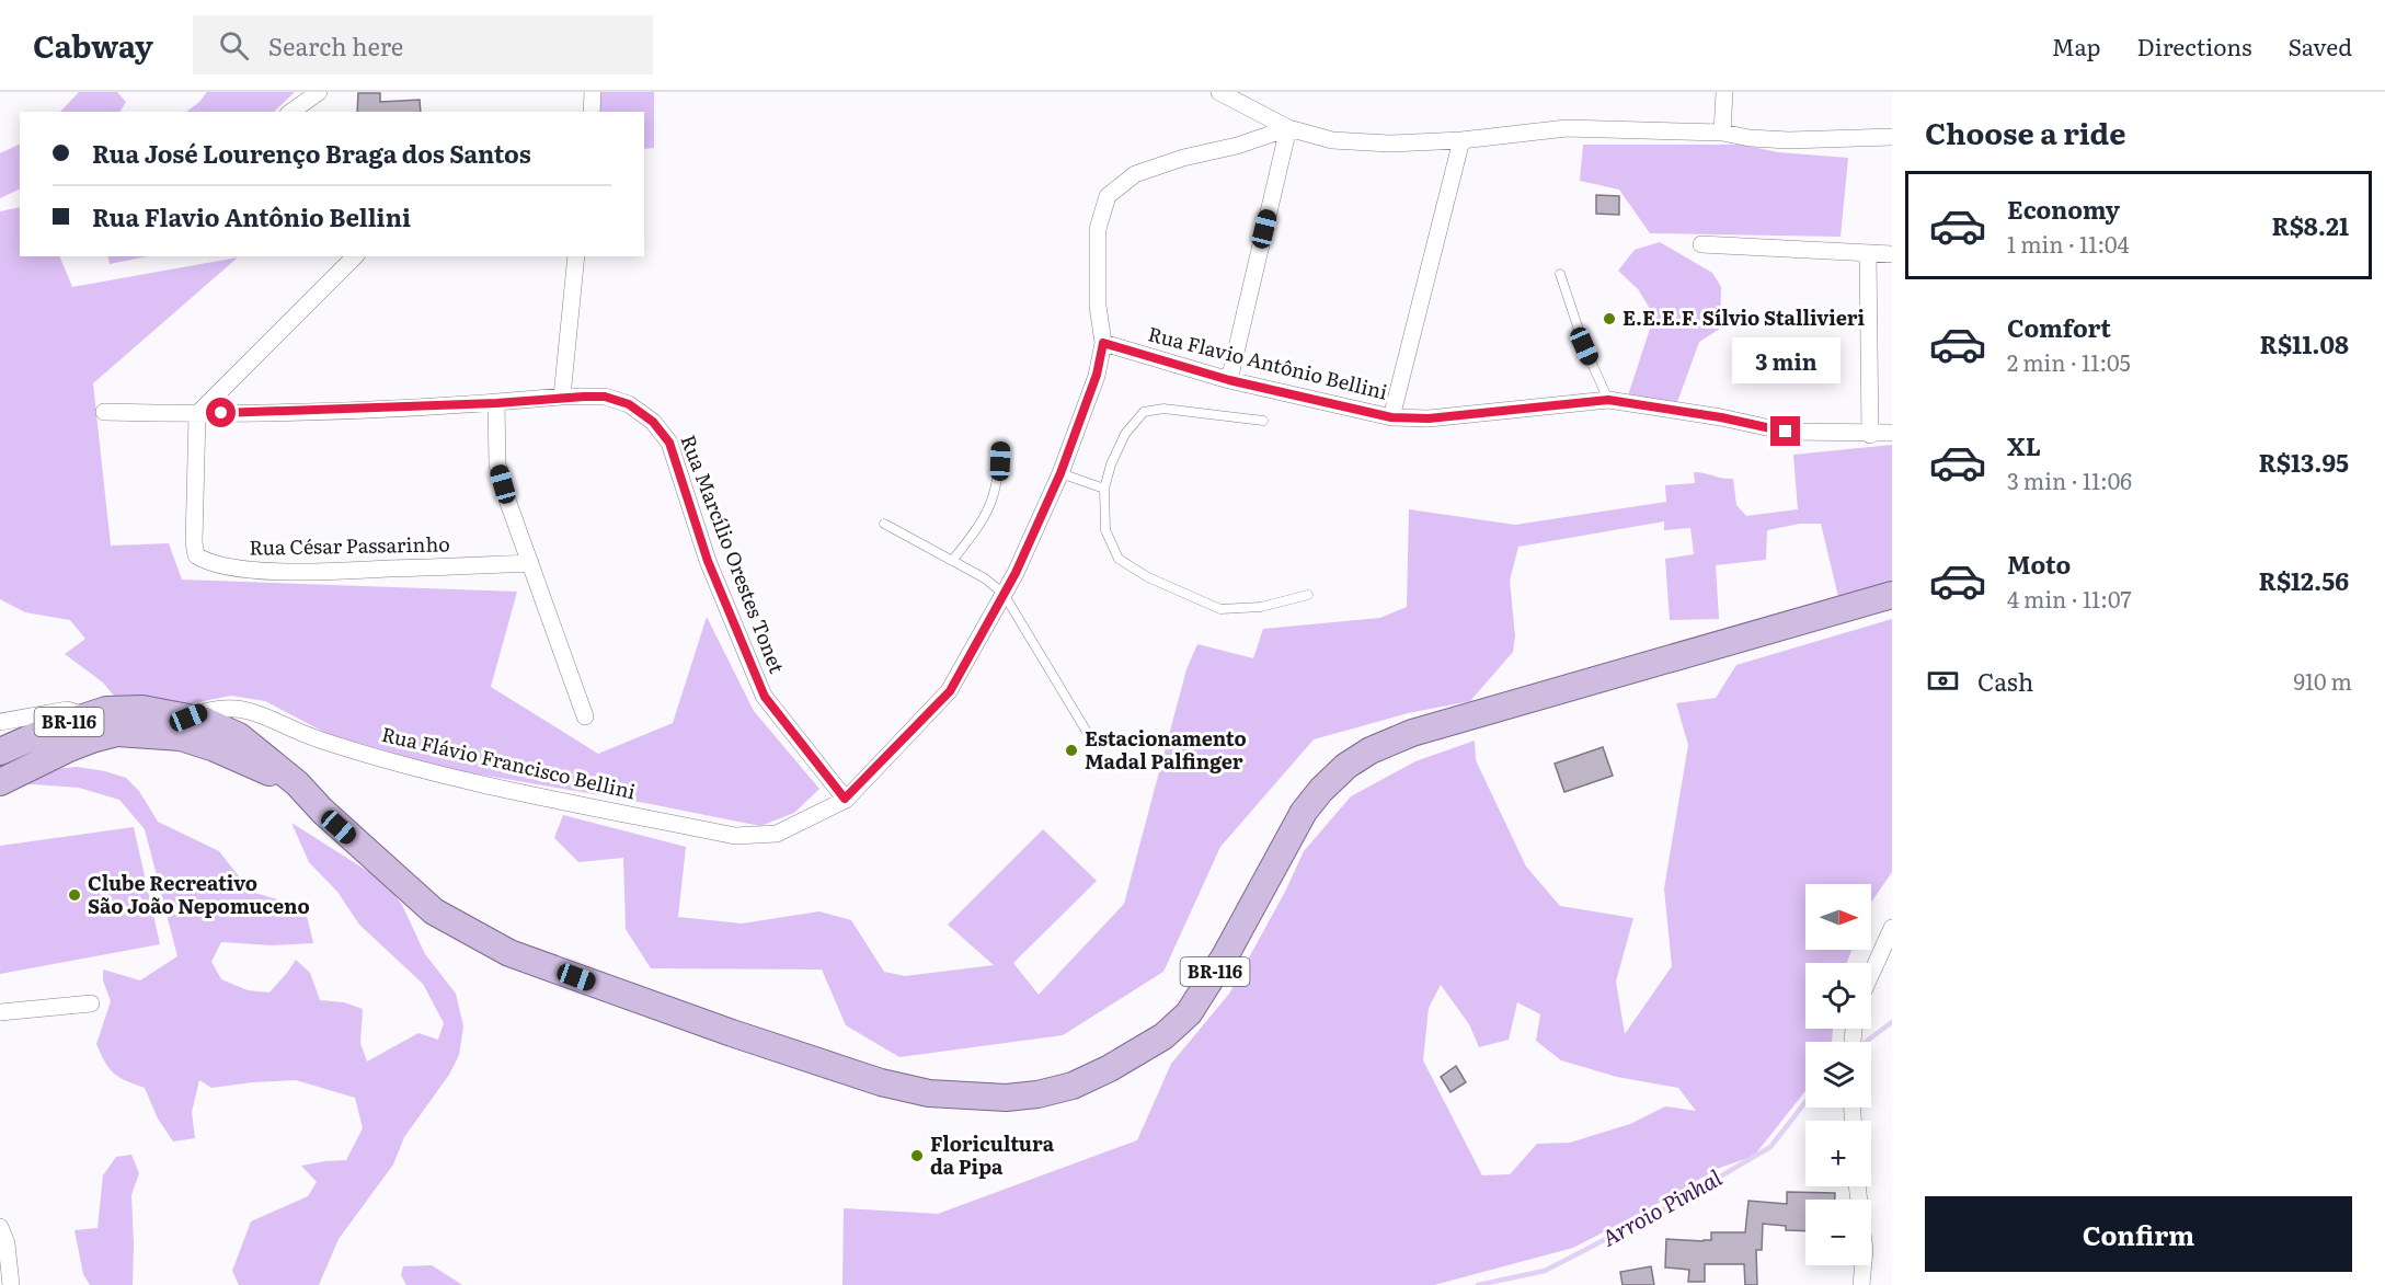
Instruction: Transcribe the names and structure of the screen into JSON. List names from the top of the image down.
{
  "streets": {
    "main road": ["BR-116"],
    "street": [
      "Rua Flavio Antônio Bellini",
      "Rua César Passarinho",
      "Rua Marcílio Orestes Tonet",
      "Rua Flávio Francisco Bellini"
    ]
  },
  "crossings": [
    ["Rua Flavio Antônio Bellini", "Rua Flávio Francisco Bellini"],
    ["Rua César Passarinho", "Rua Marcílio Orestes Tonet"],
    ["Rua Marcílio Orestes Tonet", "Rua Flávio Francisco Bellini"],
    ["BR-116", "Rua Flávio Francisco Bellini"]
  ],
  "water": ["Arroio Pinhal"],
  "places": [
    "E.E.E.F. Sílvio Stallivieri",
    "Estacionamento Madal Palfinger",
    "Clube Recreativo São João Nepomuceno",
    "Floricultura da Pipa"
  ],
  "north": "right",
  "page": {
    "header": "Cabway",
    "search": "Search here",
    "nav": ["Map", "Directions", "Saved"],
    "heading": "Choose a ride",
    "banner": ["Rua José Lourenço Braga dos Santos", "Rua Flavio Antônio Bellini"],
    "list": [
      {
        "name": "Economy",
        "note": "1 min · 11:04",
        "value": "R$8.21"
      },
      {
        "name": "Comfort",
        "note": "2 min · 11:05",
        "value": "R$11.08"
      },
      {
        "name": "XL",
        "note": "3 min · 11:06",
        "value": "R$13.95"
      },
      {
        "name": "Moto",
        "note": "4 min · 11:07",
        "value": "R$12.56"
      }
    ],
    "bubble": "3 min",
    "pay": ["Cash", "910 m"],
    "map_buttons": ["+", "−"],
    "buttons": "Confirm"
  }
}
